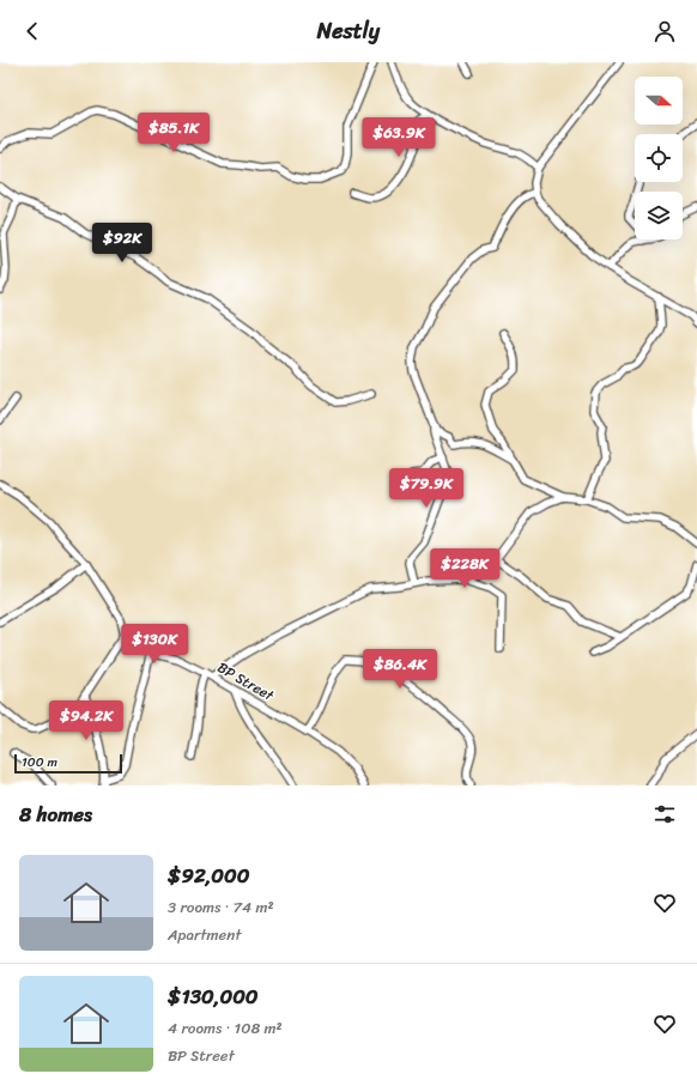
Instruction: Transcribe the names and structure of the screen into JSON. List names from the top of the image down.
{
  "streets": {
    "street": ["BP Street"]
  },
  "scale_bar": "100 m",
  "north": "right",
  "page": {
    "header": "Nestly",
    "price": [
      "$85.1K",
      "$63.9K",
      "$92K",
      "$79.9K",
      "$228K",
      "$130K",
      "$86.4K",
      "$94.2K"
    ],
    "scale": "100 m",
    "heading": "8 homes",
    "list": [
      {
        "name": "$92,000",
        "note": "3 rooms · 74 m² · Apartment"
      },
      {
        "name": "$130,000",
        "note": "4 rooms · 108 m² · BP Street"
      }
    ]
  }
}
